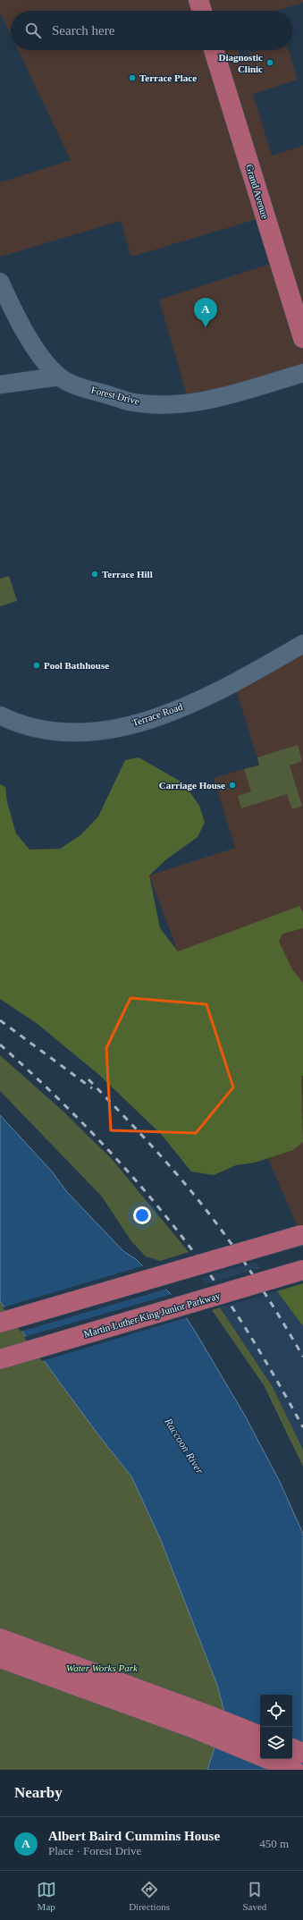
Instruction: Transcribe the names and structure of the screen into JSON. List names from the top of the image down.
{
  "streets": {
    "main road": ["Grand Avenue", "Martin Luther King Junior Parkway"],
    "street": ["Forest Drive", "Terrace Road"]
  },
  "water": ["Raccoon River"],
  "parks": ["Water Works Park"],
  "places": [
    "Diagnostic Clinic",
    "Terrace Place",
    "Terrace Hill",
    "Pool Bathhouse",
    "Carriage House"
  ],
  "page": {
    "search": "Search here",
    "pins": "A",
    "heading": "Nearby",
    "list": [
      {
        "mark": "A",
        "name": "Albert Baird Cummins House",
        "note": "Place · Forest Drive",
        "value": "450 m"
      }
    ],
    "nav": ["Map", "Directions", "Saved"]
  }
}
